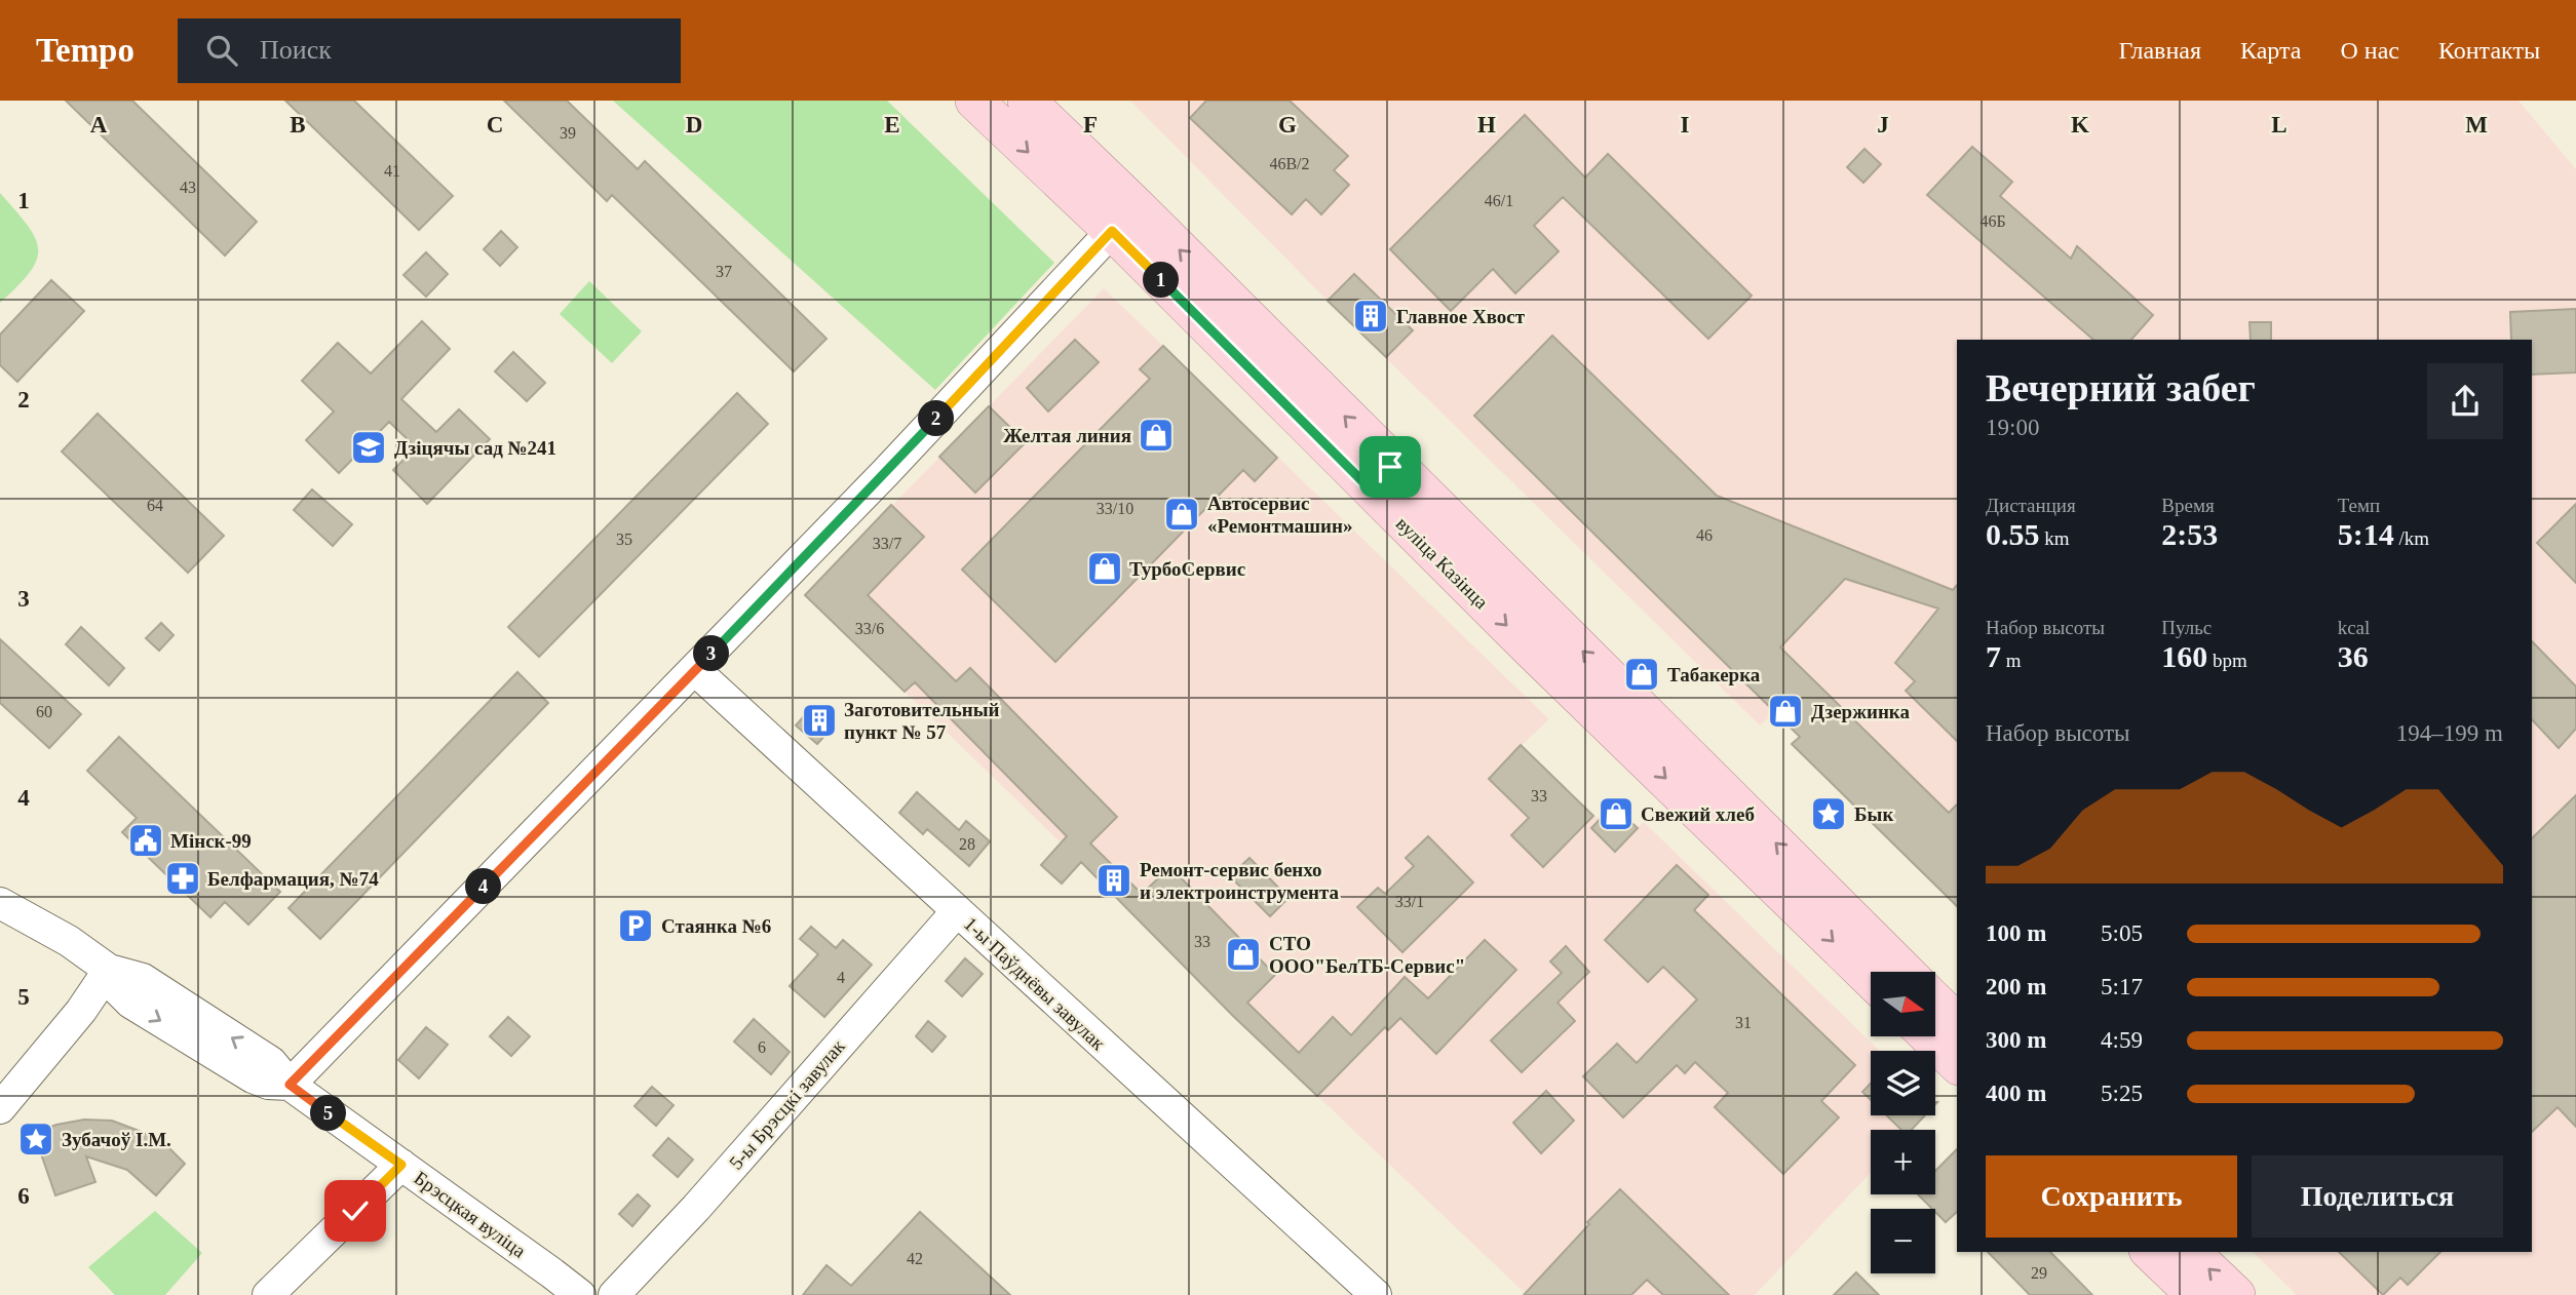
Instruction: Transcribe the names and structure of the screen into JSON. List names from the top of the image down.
{
  "streets": {
    "main road": ["вуліца Казінца"],
    "street": ["1-ы Паўднёвы завулак", "5-ы Брэсцкі завулак", "Брэсцкая вуліца"]
  },
  "crossings": [
    ["1-ы Паўднёвы завулак", "5-ы Брэсцкі завулак"]
  ],
  "places": {
    "building": ["Главное Хвост", "Заготовительный пункт № 57", "Ремонт-сервис бенхо и электроинструмента"],
    "shop": [
      "Желтая линия",
      "Автосервис «Ремонтмашин»",
      "ТурбоСервис",
      "Табакерка",
      "Дзержинка",
      "Свежий хлеб",
      "СТО ООО\"БелТБ-Сервис\""
    ],
    "school or university": ["Дзіцячы сад №241"],
    "place": ["Бык", "Зубачоў І.М."],
    "public building": ["Мінск-99"],
    "pharmacy": ["Белфармация, №74"],
    "parking": ["Стаянка №6"]
  },
  "house_numbers": [
    "39",
    "46В/2",
    "41",
    "43",
    "46/1",
    "46Б",
    "37",
    "64",
    "33/10",
    "46",
    "35",
    "33/7",
    "33/6",
    "60",
    "33",
    "28",
    "33/1",
    "33",
    "4",
    "31",
    "6",
    "42",
    "29"
  ],
  "north": "right",
  "page": {
    "header": "Tempo",
    "search": "Поиск",
    "nav": [
      "Главная",
      "Карта",
      "О нас",
      "Контакты"
    ],
    "pins": [
      "1",
      "2",
      "3",
      "4",
      "5"
    ],
    "heading": ["Вечерний забег", "19:00"],
    "stats": [
      ["Дистанция", "0.55 km"],
      ["Время", "2:53"],
      ["Темп", "5:14 /km"],
      ["Набор высоты", "7 m"],
      ["Пульс", "160 bpm"],
      ["kcal", "36"]
    ],
    "chart": ["Набор высоты", "194–199 m"],
    "list": [
      {
        "name": "100 m",
        "note": "5:05"
      },
      {
        "name": "200 m",
        "note": "5:17"
      },
      {
        "name": "300 m",
        "note": "4:59"
      },
      {
        "name": "400 m",
        "note": "5:25"
      }
    ],
    "map_buttons": ["+", "−"],
    "buttons": ["Сохранить", "Поделиться"]
  },
  "grid": {
    "columns": [
      "A",
      "B",
      "C",
      "D",
      "E",
      "F",
      "G",
      "H",
      "I",
      "J",
      "K",
      "L",
      "M"
    ],
    "rows": [
      "1",
      "2",
      "3",
      "4",
      "5",
      "6"
    ]
  }
}
